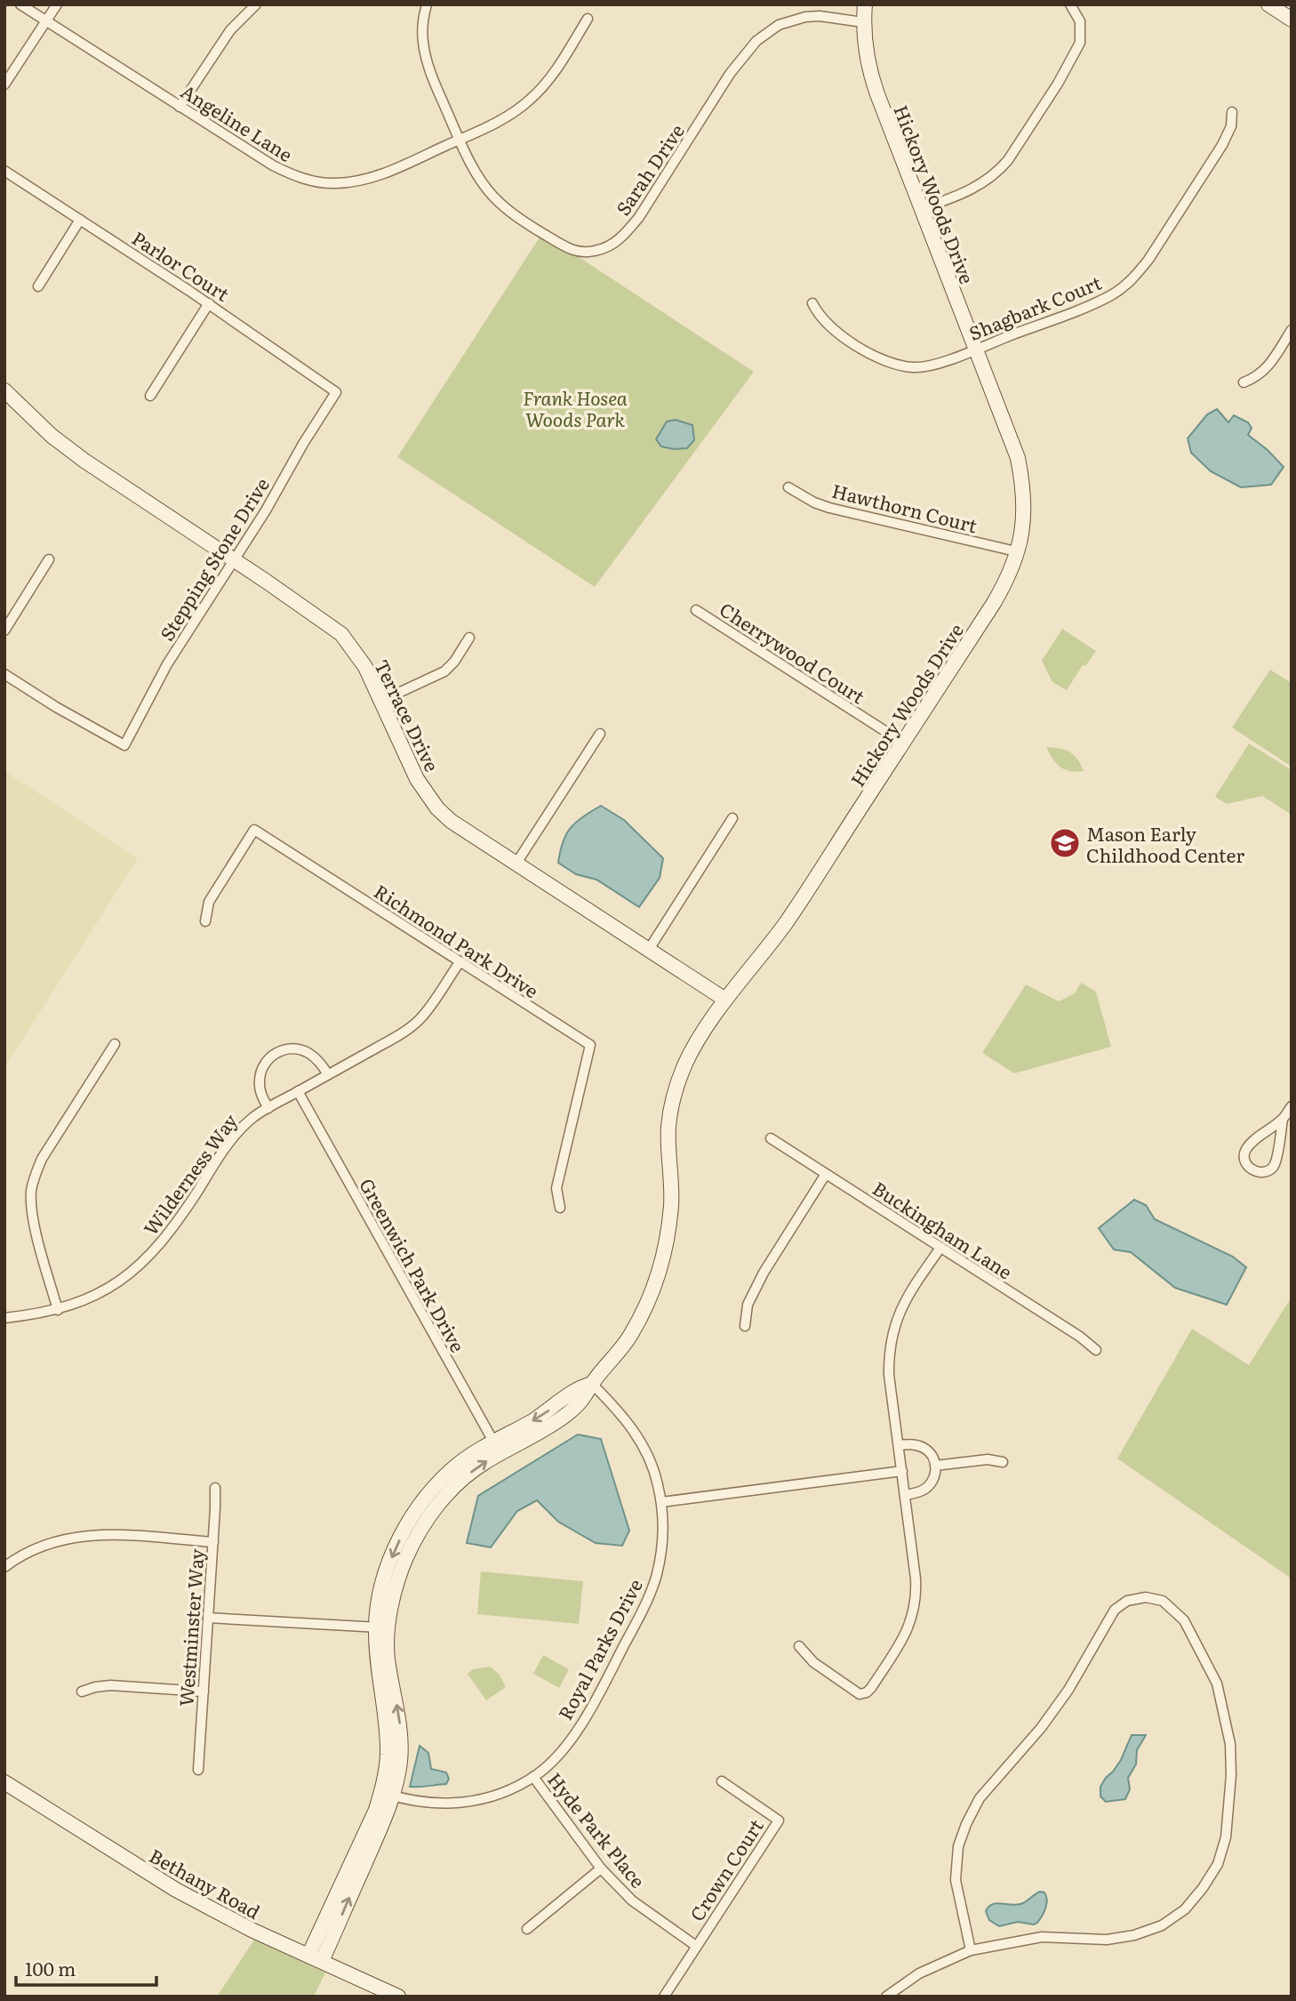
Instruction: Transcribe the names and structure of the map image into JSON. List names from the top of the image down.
{
  "streets": {
    "street": [
      "Angeline Lane",
      "Sarah Drive",
      "Hickory Woods Drive",
      "Parlor Court",
      "Shagbark Court",
      "Hawthorn Court",
      "Stepping Stone Drive",
      "Cherrywood Court",
      "Terrace Drive",
      "Richmond Park Drive",
      "Wilderness Way",
      "Buckingham Lane",
      "Greenwich Park Drive",
      "Westminster Way",
      "Royal Parks Drive",
      "Hyde Park Place",
      "Crown Court",
      "Bethany Road"
    ]
  },
  "crossings": [
    ["Angeline Lane", "Sarah Drive"],
    ["Sarah Drive", "Hickory Woods Drive"],
    ["Hickory Woods Drive", "Shagbark Court"],
    ["Hickory Woods Drive", "Hawthorn Court"],
    ["Hickory Woods Drive", "Cherrywood Court"],
    ["Hickory Woods Drive", "Terrace Drive"],
    ["Hickory Woods Drive", "Greenwich Park Drive"],
    ["Hickory Woods Drive", "Royal Parks Drive"],
    ["Hickory Woods Drive", "Bethany Road"],
    ["Parlor Court", "Stepping Stone Drive"],
    ["Stepping Stone Drive", "Terrace Drive"],
    ["Richmond Park Drive", "Wilderness Way"],
    ["Wilderness Way", "Greenwich Park Drive"],
    ["Royal Parks Drive", "Hyde Park Place"],
    ["Hyde Park Place", "Crown Court"]
  ],
  "parks": ["Frank Hosea Woods Park"],
  "places": {
    "school or university": ["Mason Early Childhood Center"]
  },
  "scale_bar": "100 m"
}
